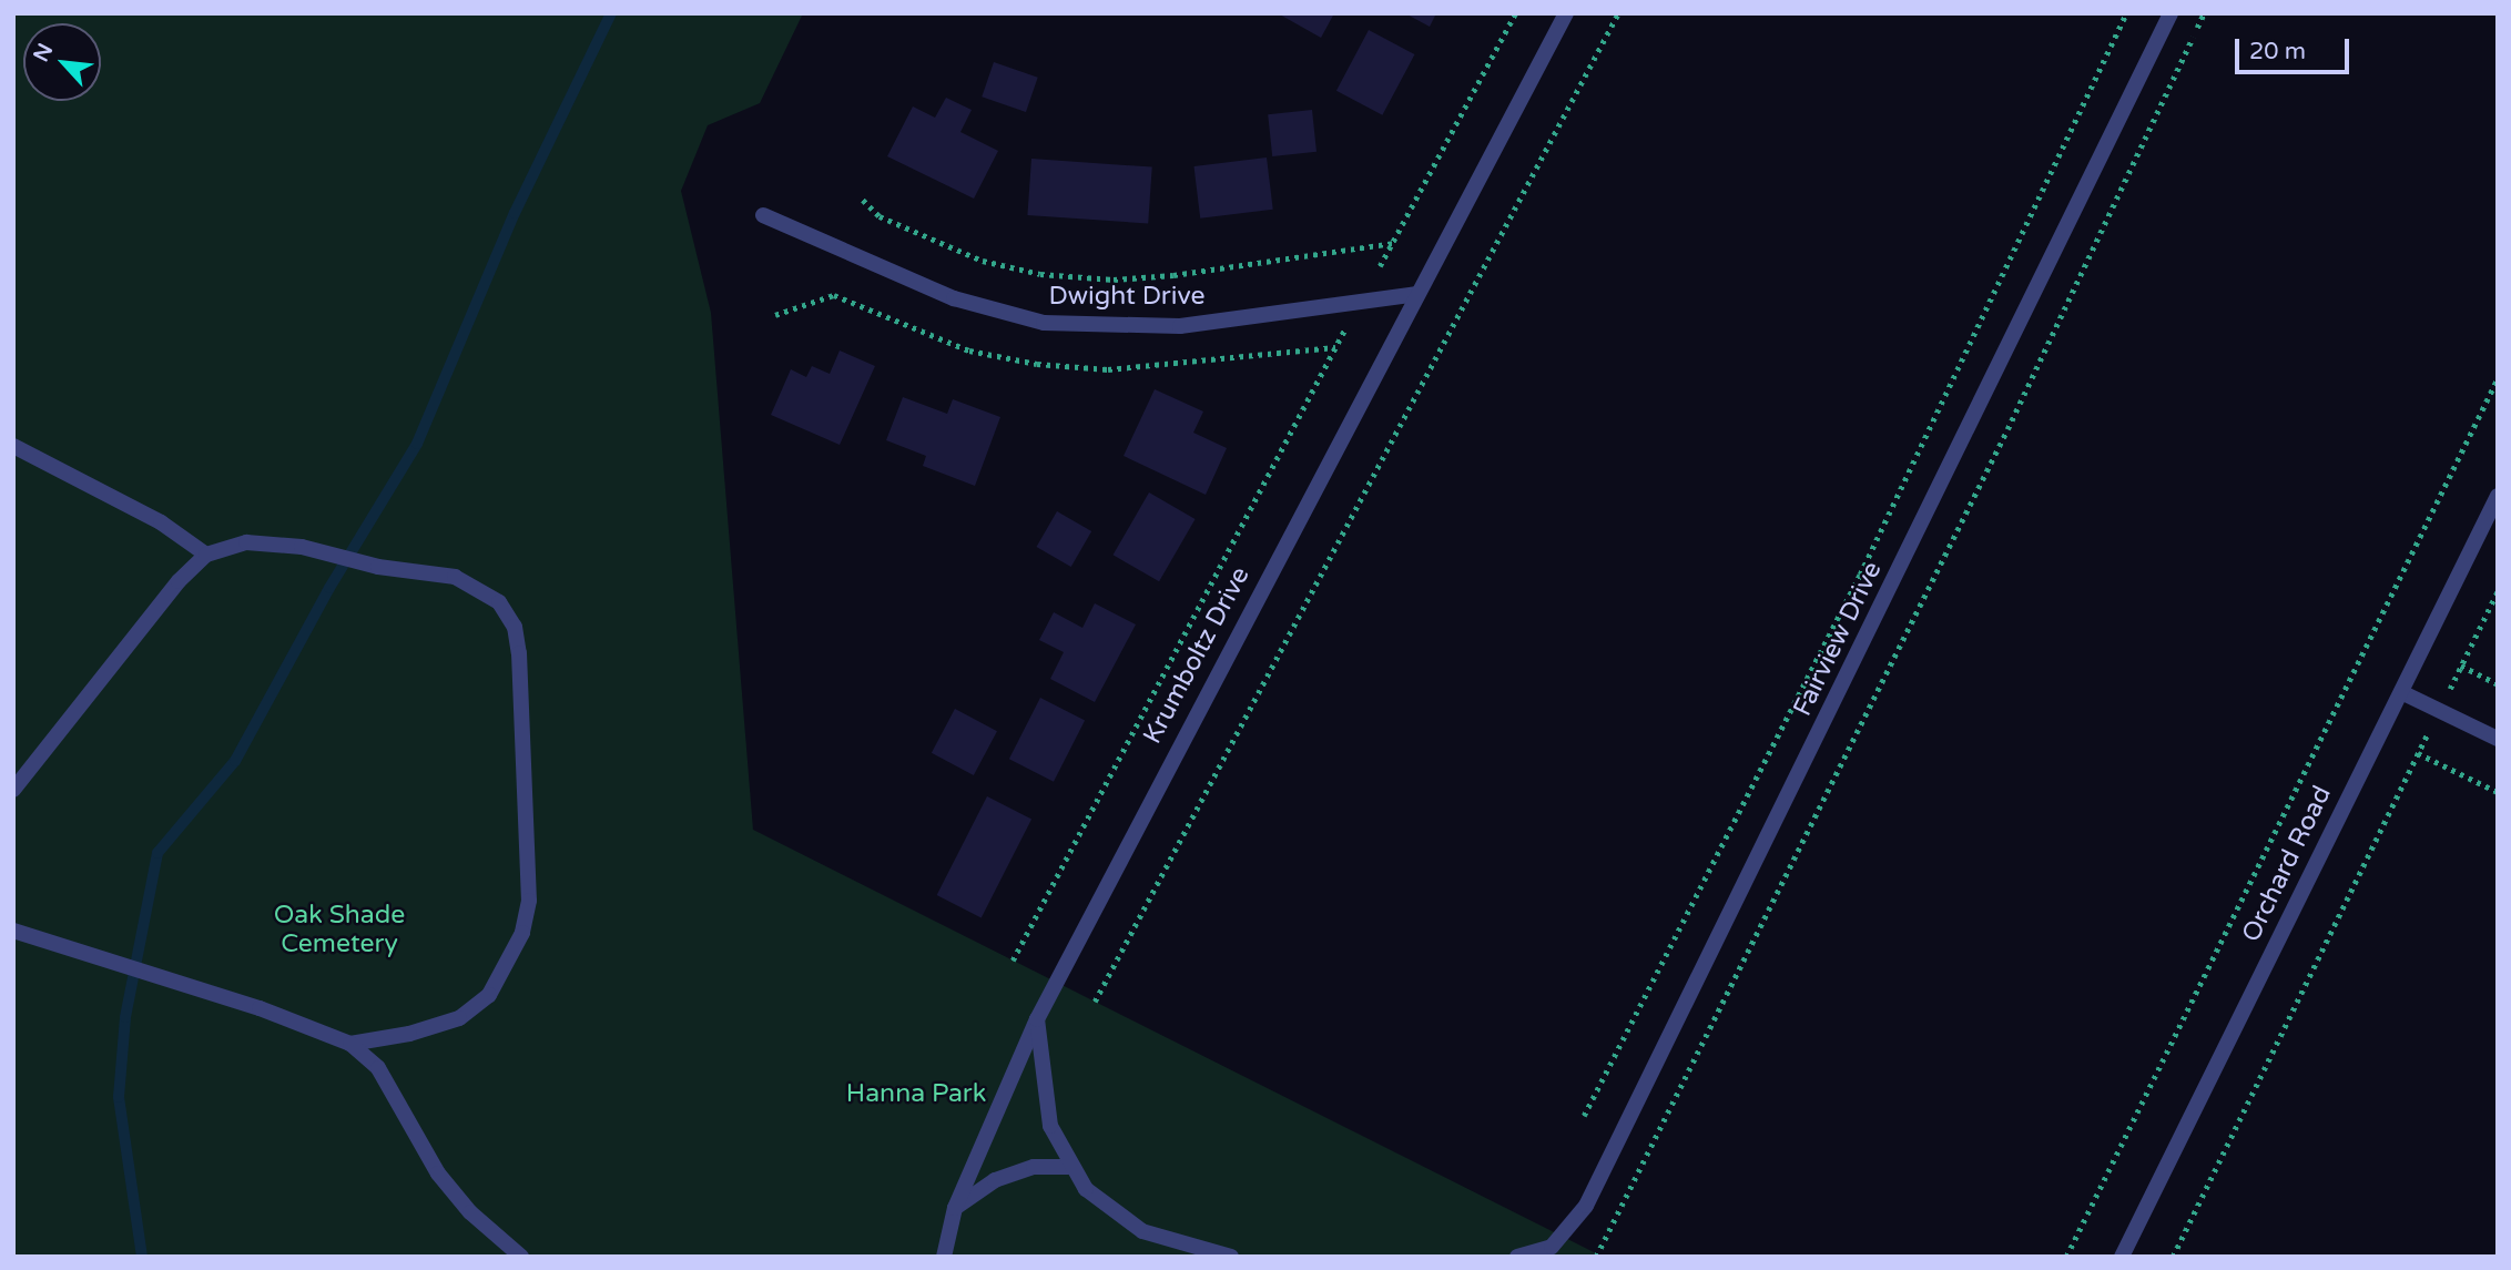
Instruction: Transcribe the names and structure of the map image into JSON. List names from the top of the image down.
{
  "streets": {
    "street": [
      "Dwight Drive",
      "Fairview Drive",
      "Krumboltz Drive",
      "Orchard Road"
    ]
  },
  "crossings": [
    ["Dwight Drive", "Krumboltz Drive"]
  ],
  "parks": ["Oak Shade Cemetery", "Hanna Park"],
  "scale_bar": "20 m",
  "north": "top left"
}
